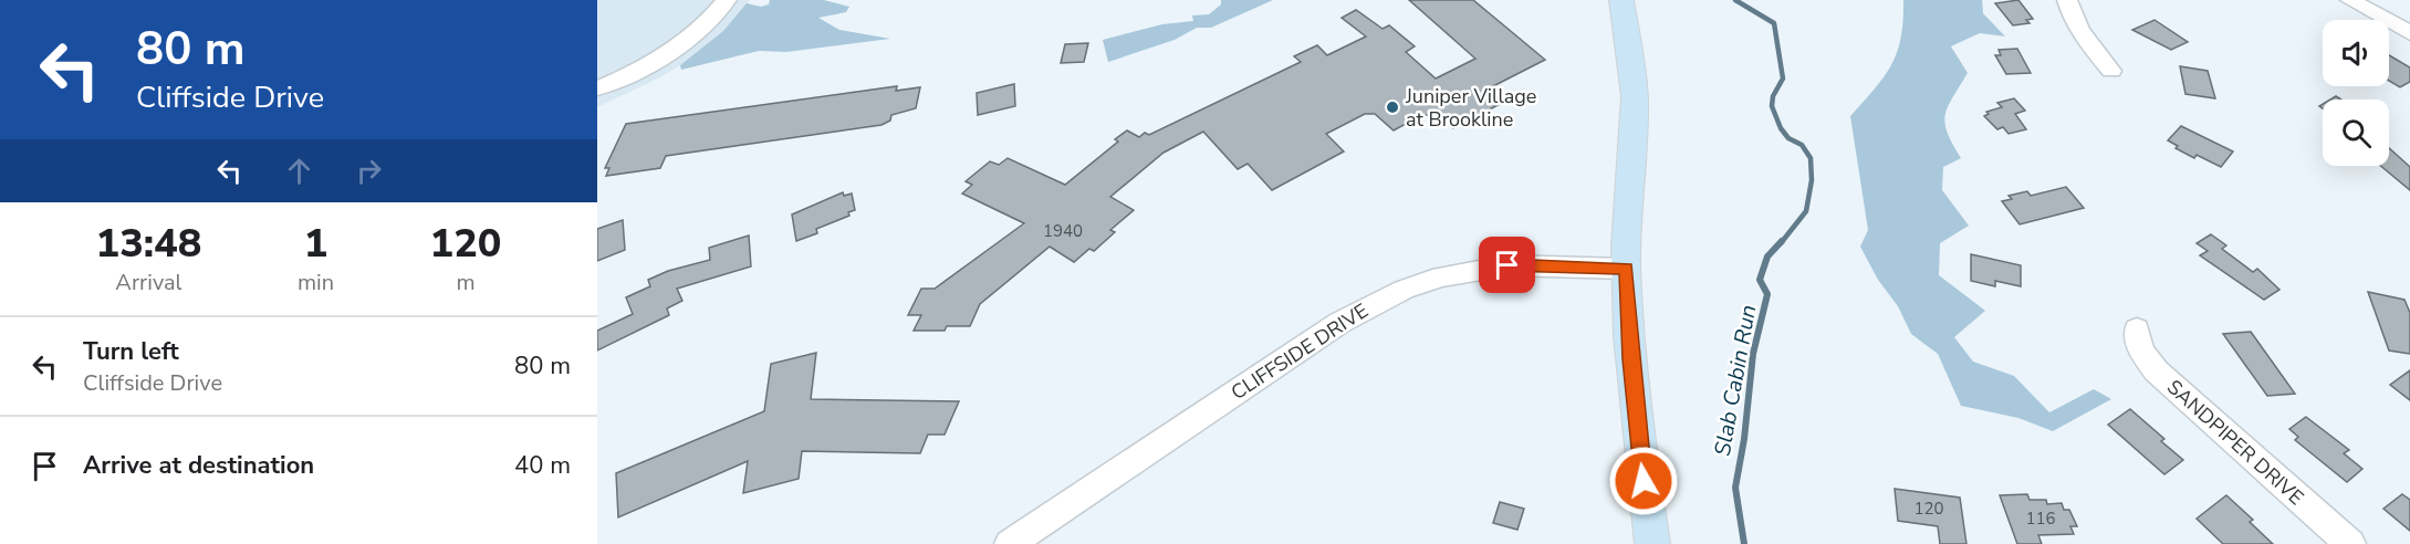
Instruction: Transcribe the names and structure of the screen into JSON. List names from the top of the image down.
{
  "streets": {
    "street": ["CLIFFSIDE DRIVE", "SANDPIPER DRIVE"]
  },
  "water": ["Slab Cabin Run"],
  "places": ["Juniper Village at Brookline"],
  "house_numbers": ["1940", "120", "116"],
  "page": {
    "turn": ["80 m", "Cliffside Drive"],
    "eta": [
      "13:48",
      "Arrival",
      "1",
      "min",
      "120",
      "m"
    ],
    "list": [
      {
        "name": "Turn left",
        "note": "Cliffside Drive",
        "value": "80 m"
      },
      {
        "name": "Arrive at destination",
        "value": "40 m"
      }
    ]
  }
}
